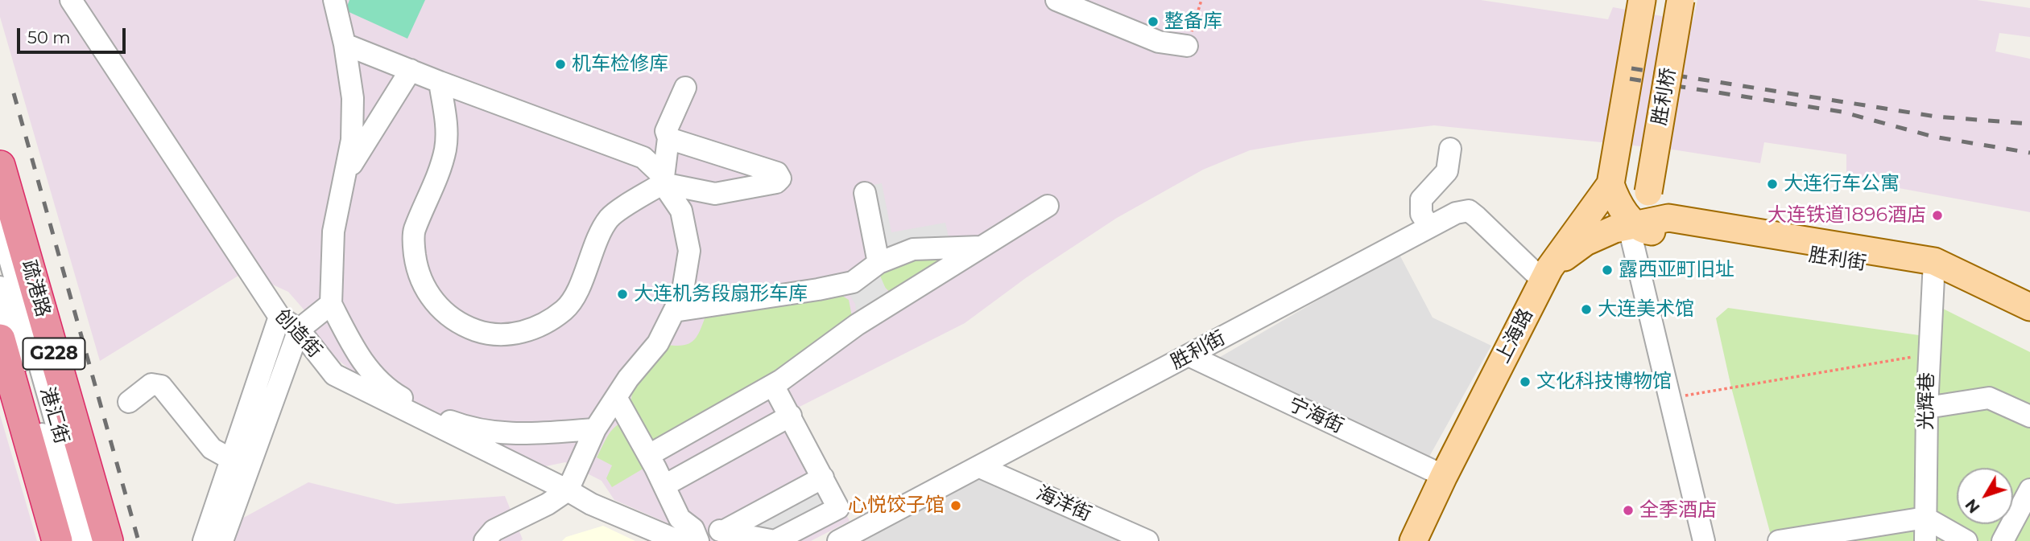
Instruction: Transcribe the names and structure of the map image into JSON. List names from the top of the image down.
{
  "streets": {
    "highway": ["疏港路", "G228"],
    "main road": ["胜利桥", "胜利街", "上海路"],
    "street": [
      "创造街",
      "光辉巷",
      "港汇街",
      "宁海街",
      "海洋街"
    ]
  },
  "crossings": [
    ["胜利桥", "胜利街"],
    ["胜利桥", "上海路"],
    ["胜利街", "上海路"],
    ["胜利街", "光辉巷"],
    ["胜利街", "宁海街"],
    ["胜利街", "海洋街"],
    ["上海路", "宁海街"]
  ],
  "places": [
    "整备库",
    "机车检修库",
    "大连行车公寓",
    "大连铁道1896酒店",
    "露西亚町旧址",
    "大连机务段扇形车库",
    "大连美术馆",
    "文化科技博物馆",
    "心悦饺子馆",
    "全季酒店"
  ],
  "scale_bar": "50 m",
  "north": "bottom left"
}
